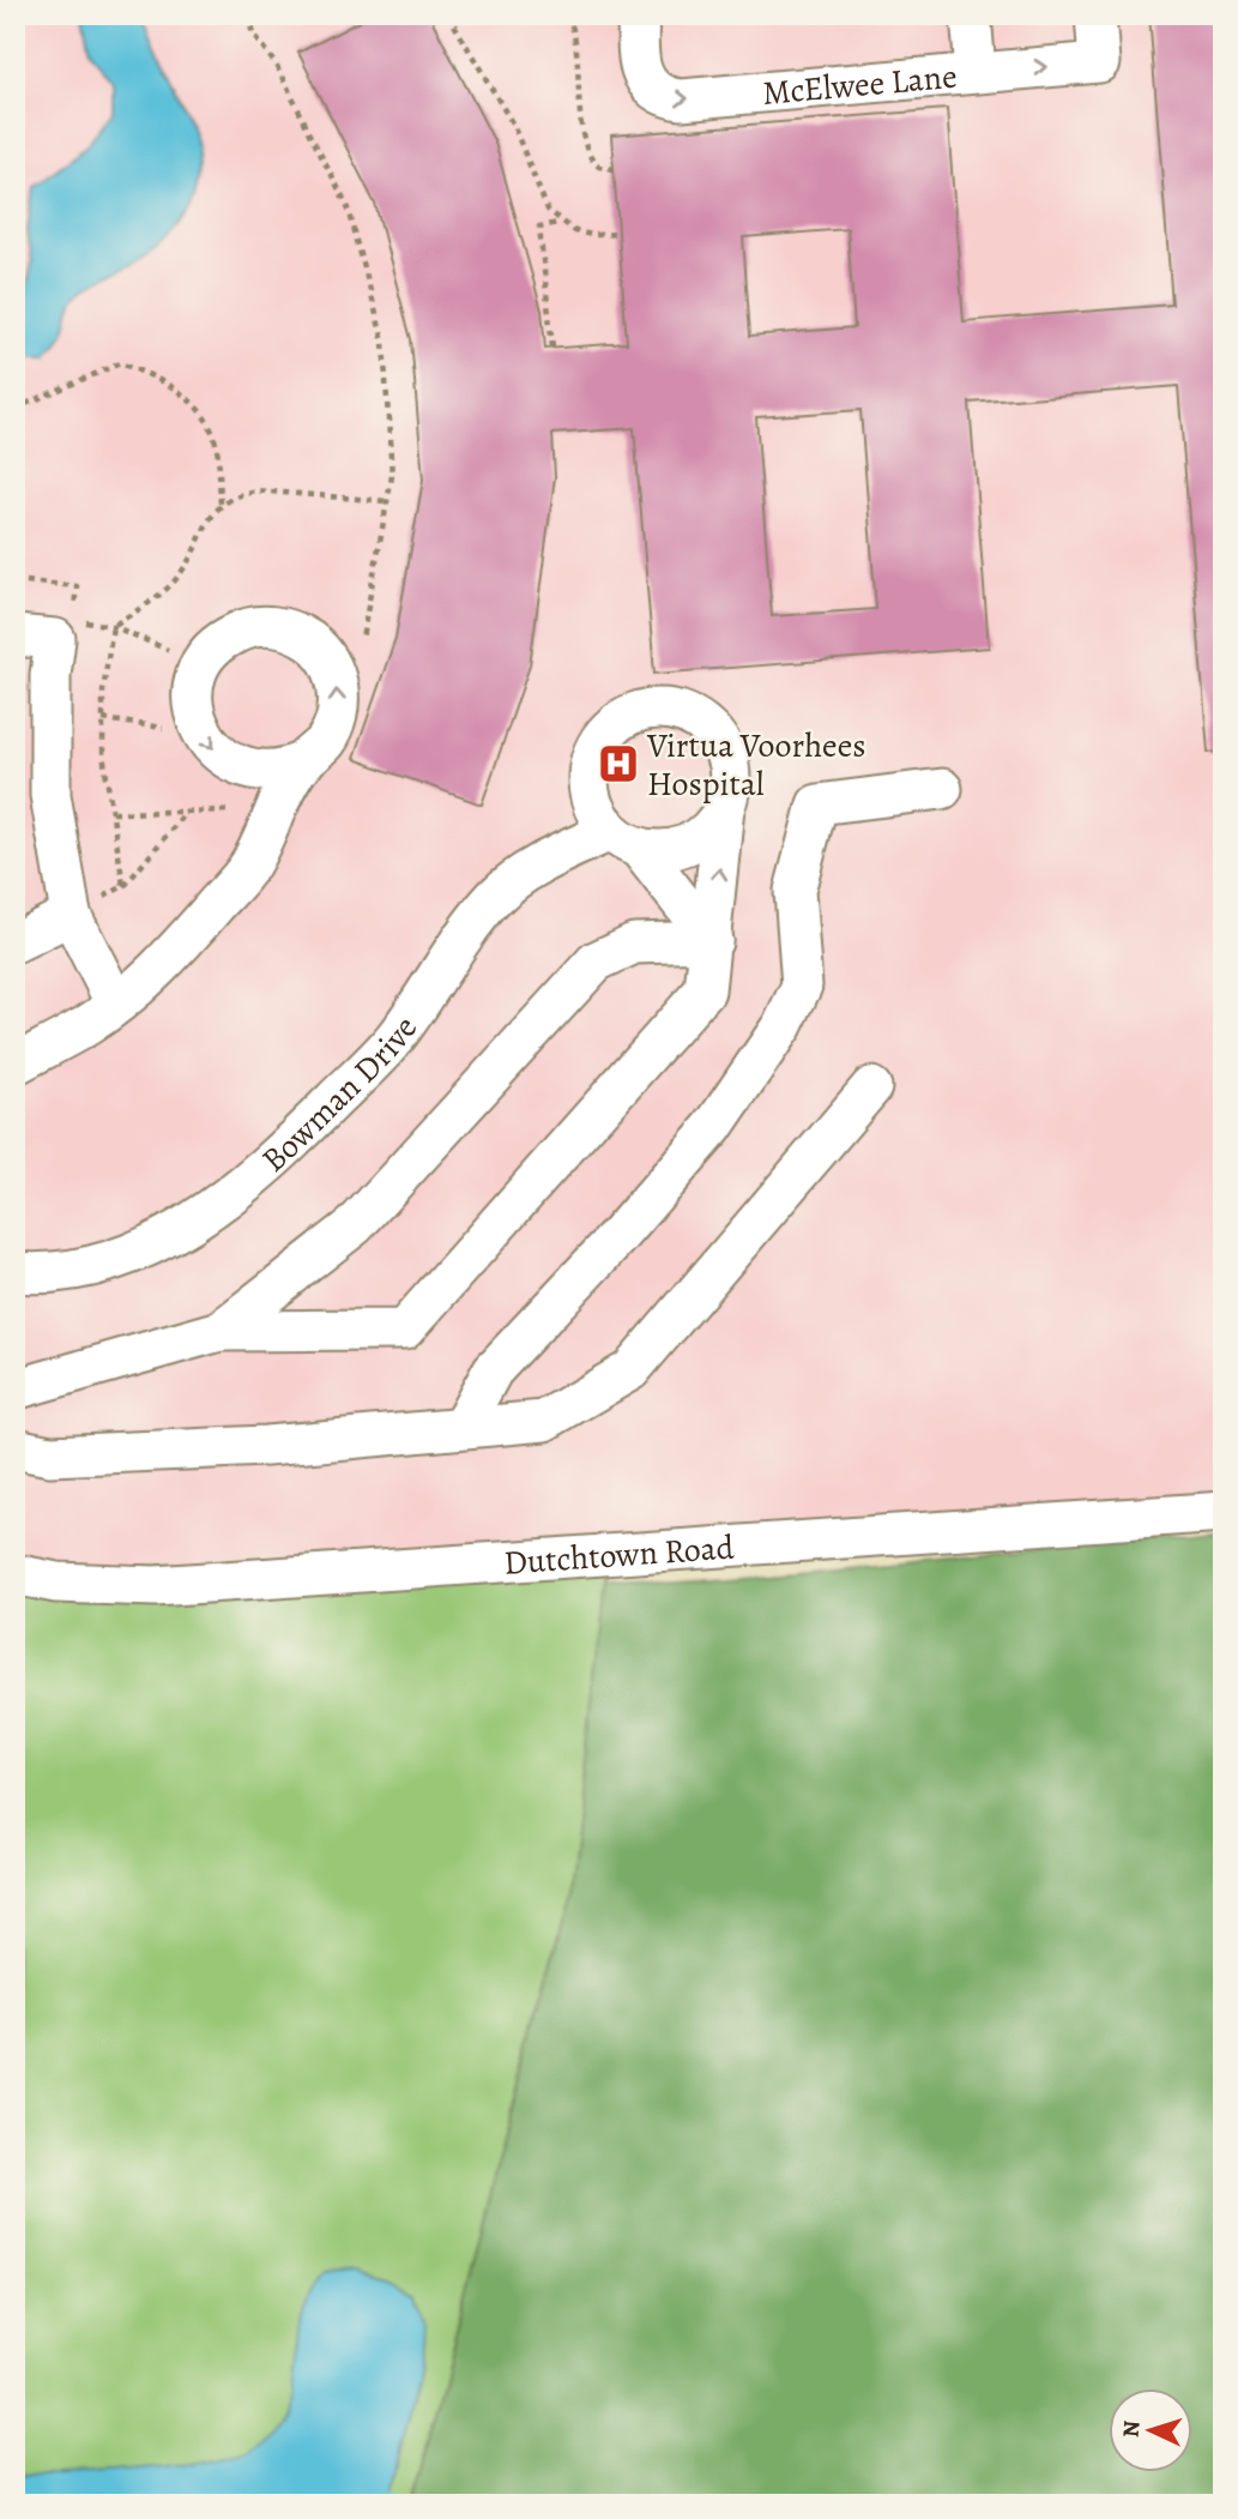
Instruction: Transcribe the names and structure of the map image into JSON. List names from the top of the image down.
{
  "streets": {
    "street": ["McElwee Lane", "Bowman Drive", "Dutchtown Road"]
  },
  "places": {
    "hospital": ["Virtua Voorhees Hospital"]
  },
  "north": "left"
}
